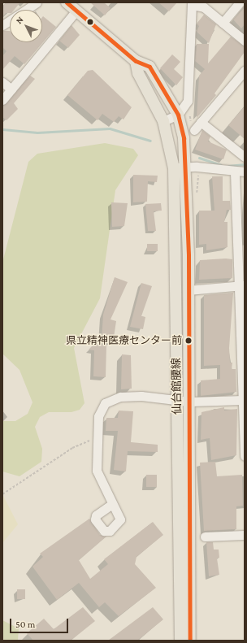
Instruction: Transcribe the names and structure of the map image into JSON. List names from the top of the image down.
{
  "streets": {
    "main road": ["仙台館腰線"]
  },
  "places": ["県立精神医療センター前"],
  "scale_bar": "50 m",
  "north": "top left"
}
